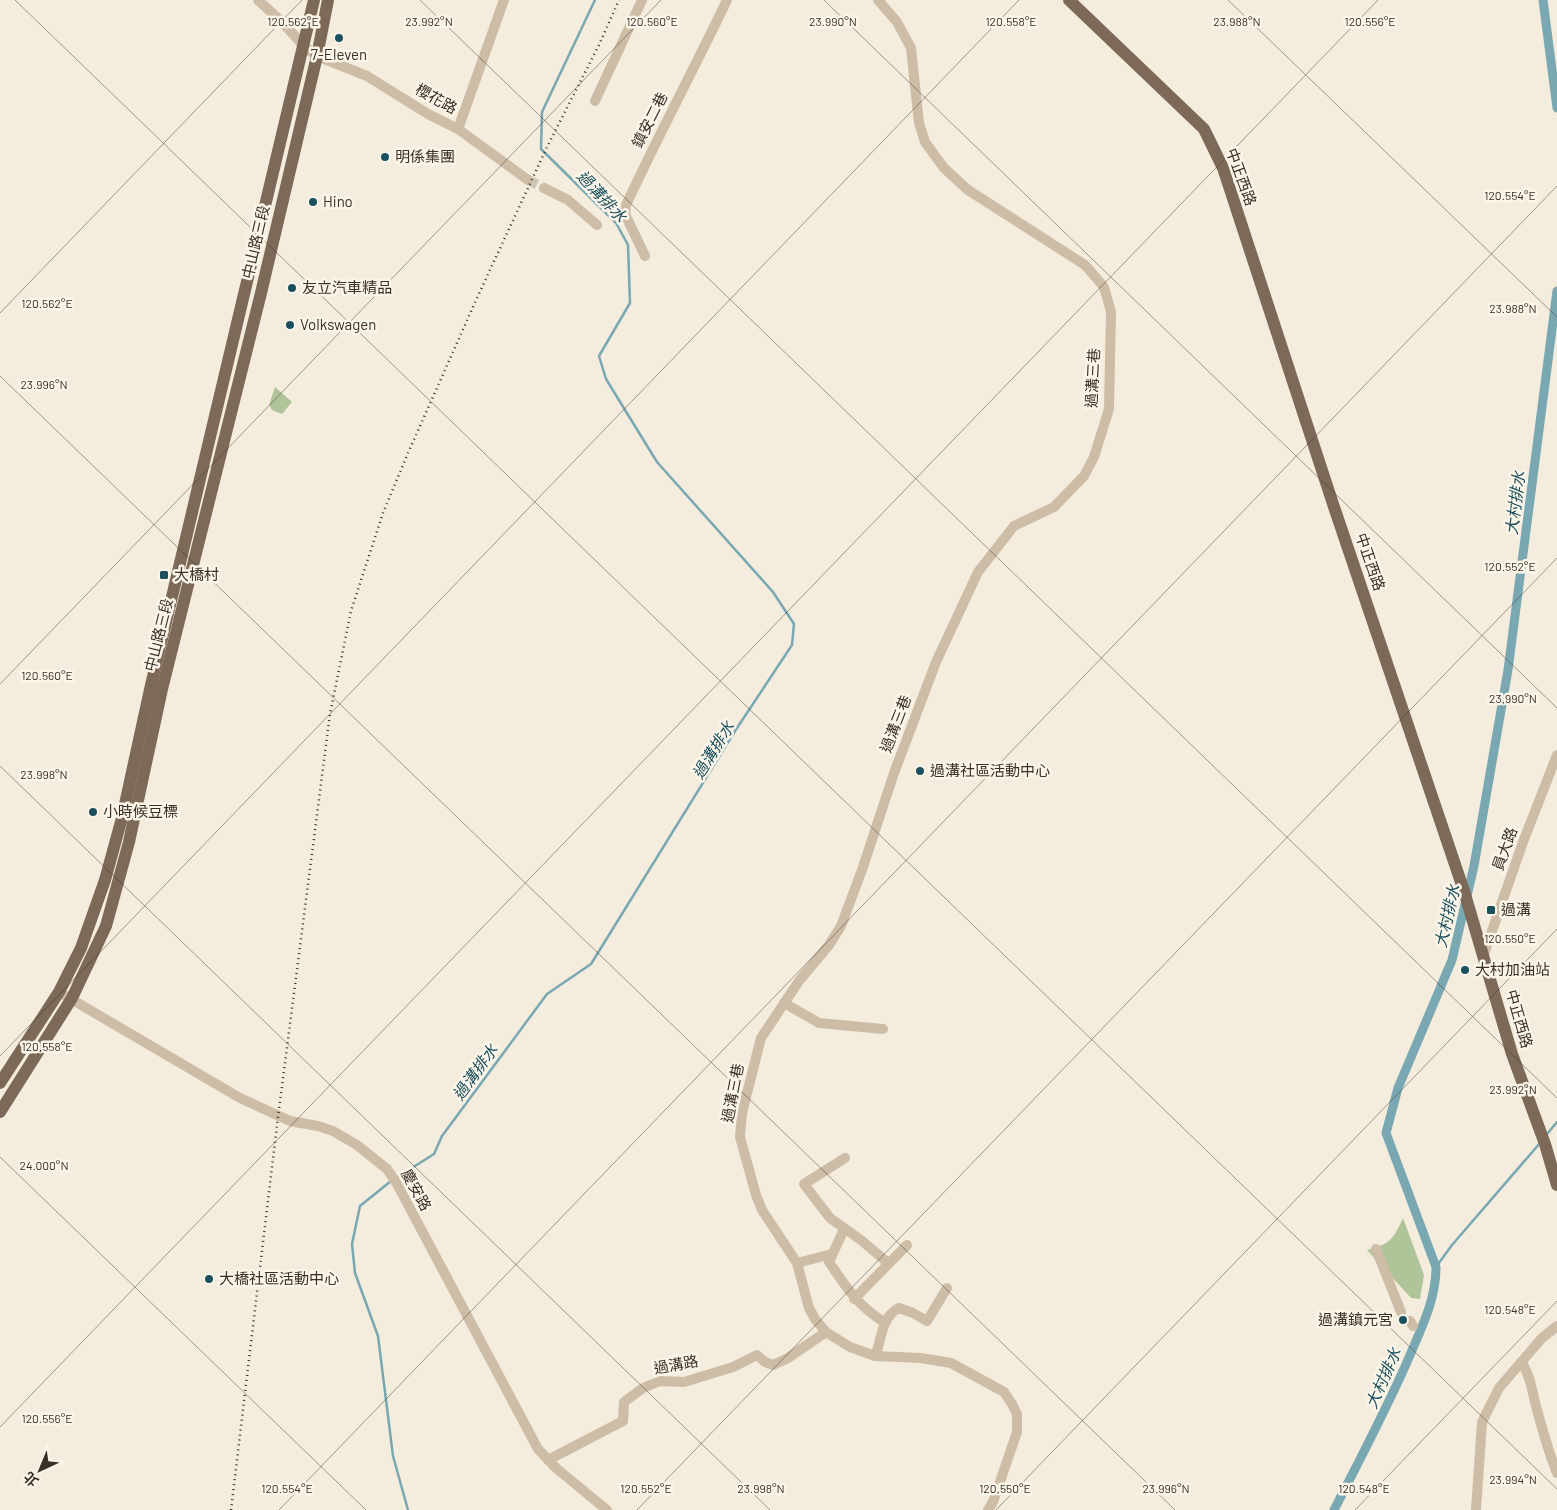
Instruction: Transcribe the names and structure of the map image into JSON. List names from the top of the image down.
{
  "streets": {
    "main road": ["中正西路", "中山路三段"],
    "street": [
      "櫻花路",
      "鎮安二巷",
      "過溝三巷",
      "員大路",
      "慶安路",
      "過溝路"
    ]
  },
  "crossings": [
    ["櫻花路", "中山路三段"],
    ["中正西路", "員大路"],
    ["中山路三段", "慶安路"],
    ["過溝三巷", "過溝路"],
    ["慶安路", "過溝路"]
  ],
  "water": ["過溝排水", "大村排水"],
  "places": {
    "other": [
      "7-Eleven",
      "明係集團",
      "Hino",
      "友立汽車精品",
      "Volkswagen",
      "過溝社區活動中心",
      "小時候豆標",
      "大村加油站",
      "大橋社區活動中心",
      "過溝鎮元宮"
    ],
    "transit": ["大橋村", "過溝"]
  },
  "north": "bottom left",
  "coordinates": [
    "23.992°N",
    "23.988°N",
    "23.990°N",
    "120.560°E",
    "120.562°E",
    "120.558°E",
    "120.556°E",
    "120.554°E",
    "23.996°N",
    "120.552°E",
    "23.998°N",
    "120.550°E",
    "24.000°N",
    "120.548°E",
    "23.994°N"
  ]
}
